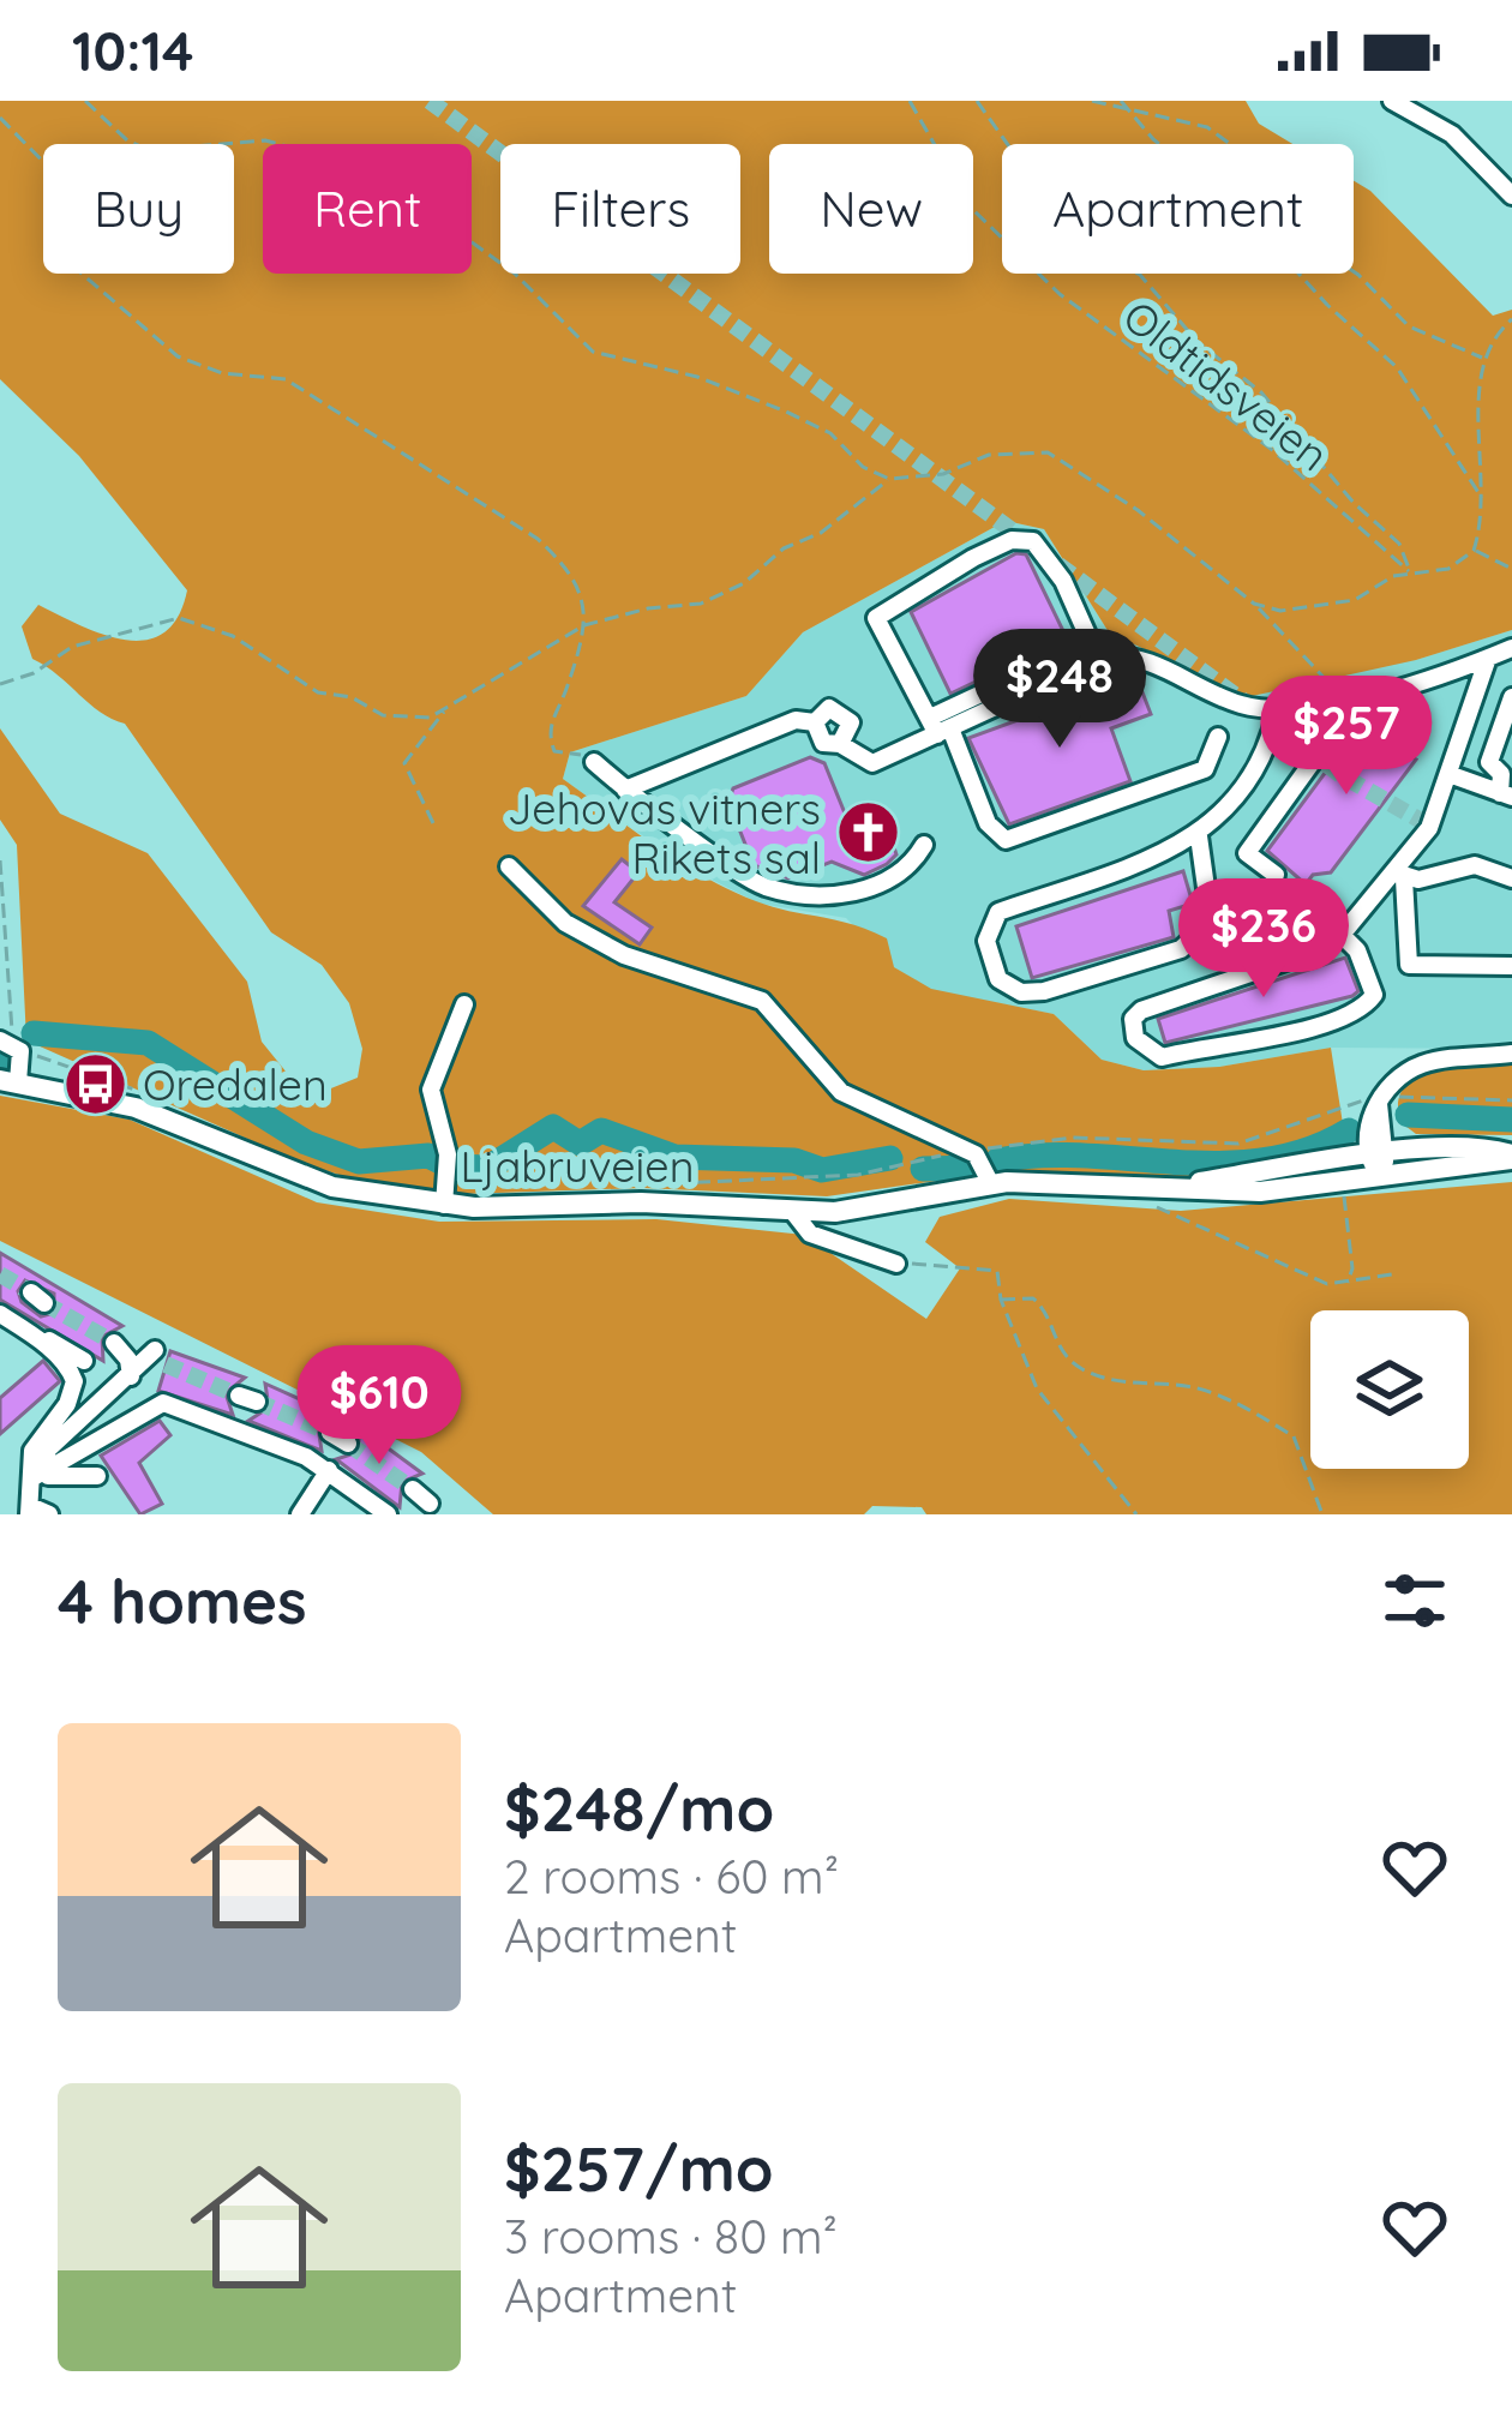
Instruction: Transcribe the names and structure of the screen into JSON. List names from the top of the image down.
{
  "streets": {
    "main road": ["Ljabruveien"],
    "path": ["Oldtidsveien"]
  },
  "places": {
    "church": ["Jehovas vitners Rikets sal"],
    "bus stop": ["Oredalen"]
  },
  "page": {
    "status": "10:14",
    "chip": [
      "Buy",
      "Rent",
      "Filters",
      "New",
      "Apartment"
    ],
    "price": [
      "$248",
      "$257",
      "$236",
      "$610"
    ],
    "heading": "4 homes",
    "list": [
      {
        "name": "$248/mo",
        "note": "2 rooms · 60 m² · Apartment"
      },
      {
        "name": "$257/mo",
        "note": "3 rooms · 80 m² · Apartment"
      }
    ]
  }
}
